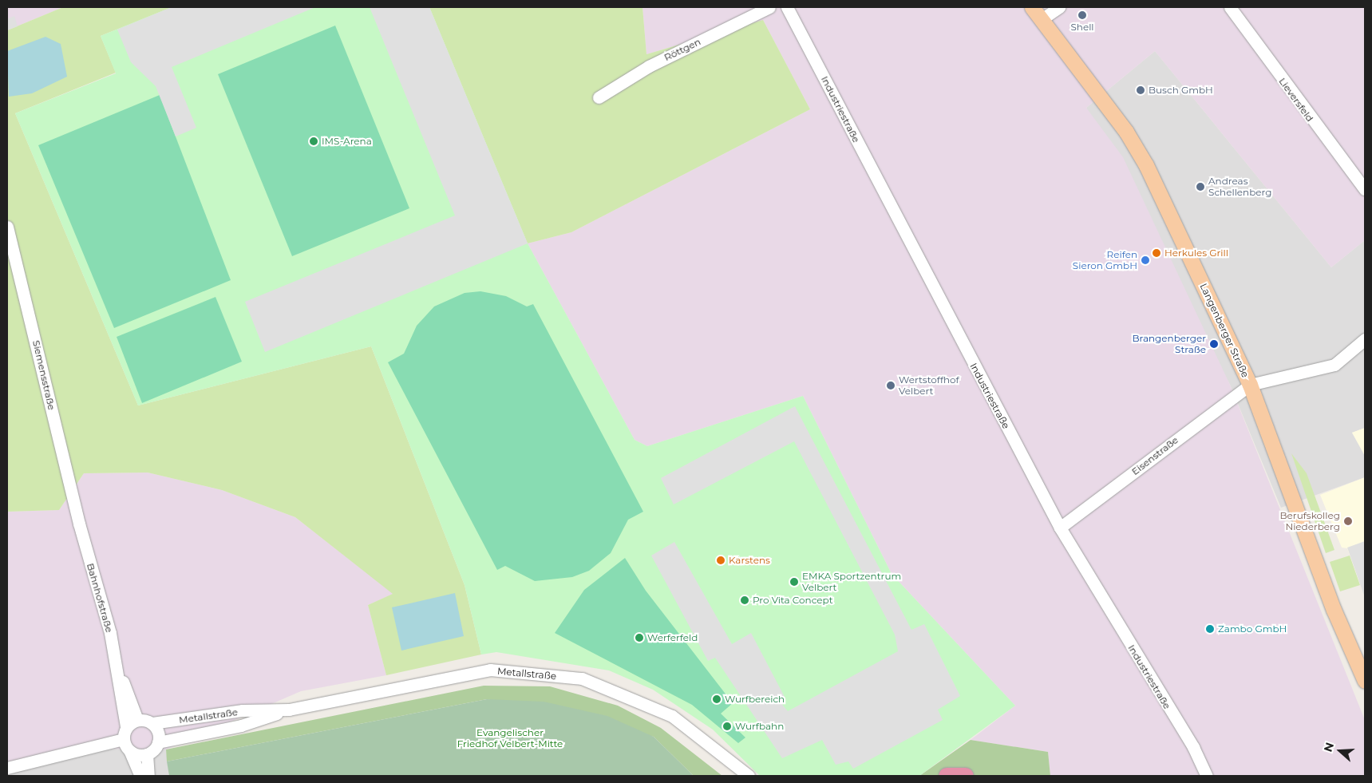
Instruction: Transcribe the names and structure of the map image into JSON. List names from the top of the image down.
{
  "streets": {
    "main road": ["Langenberger Straße"],
    "street": [
      "Röttgen",
      "Lieversfeld",
      "Industriestraße",
      "Siemensstraße",
      "Eisenstraße",
      "Bahnhofstraße",
      "Metallstraße"
    ]
  },
  "crossings": [
    ["Industriestraße", "Eisenstraße"],
    ["Langenberger Straße", "Eisenstraße"],
    ["Siemensstraße", "Bahnhofstraße"],
    ["Bahnhofstraße", "Metallstraße"]
  ],
  "parks": ["Evangelischer Friedhof Velbert-Mitte"],
  "places": [
    "Shell",
    "Busch GmbH",
    "IMS-Arena",
    "Andreas Schellenberg",
    "Herkules Grill",
    "Reifen Sieron GmbH",
    "Brangenberger Straße",
    "Wertstoffhof Velbert",
    "Berufskolleg Niederberg",
    "Karstens",
    "EMKA Sportzentrum Velbert",
    "Pro Vita Concept",
    "Zambo GmbH",
    "Werferfeld",
    "Wurfbereich",
    "Wurfbahn"
  ],
  "north": "left"
}
